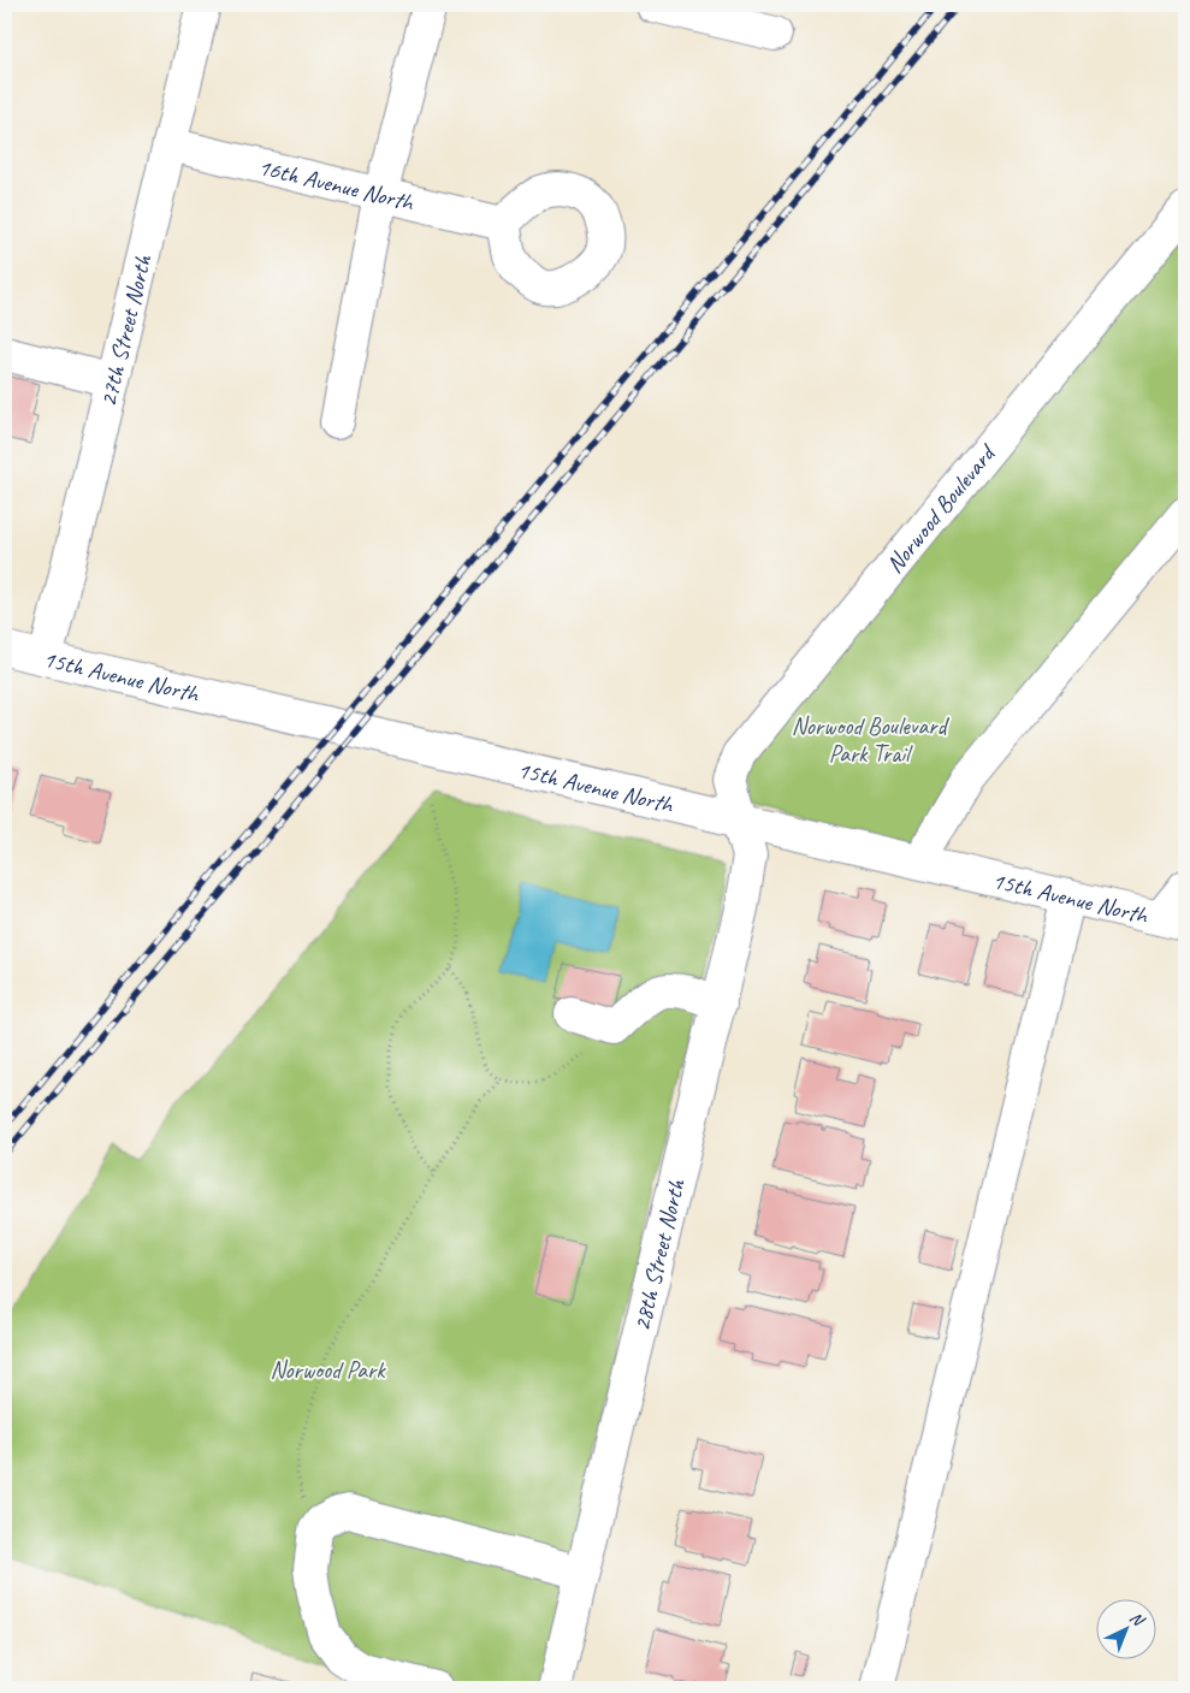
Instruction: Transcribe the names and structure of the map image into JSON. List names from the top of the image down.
{
  "streets": {
    "street": [
      "16th Avenue North",
      "27th Street North",
      "Norwood Boulevard",
      "15th Avenue North",
      "28th Street North"
    ]
  },
  "crossings": [
    ["16th Avenue North", "27th Street North"],
    ["27th Street North", "15th Avenue North"],
    ["Norwood Boulevard", "15th Avenue North"],
    ["Norwood Boulevard", "28th Street North"],
    ["15th Avenue North", "28th Street North"]
  ],
  "parks": ["Norwood Boulevard Park Trail", "Norwood Park"],
  "north": "top right"
}
